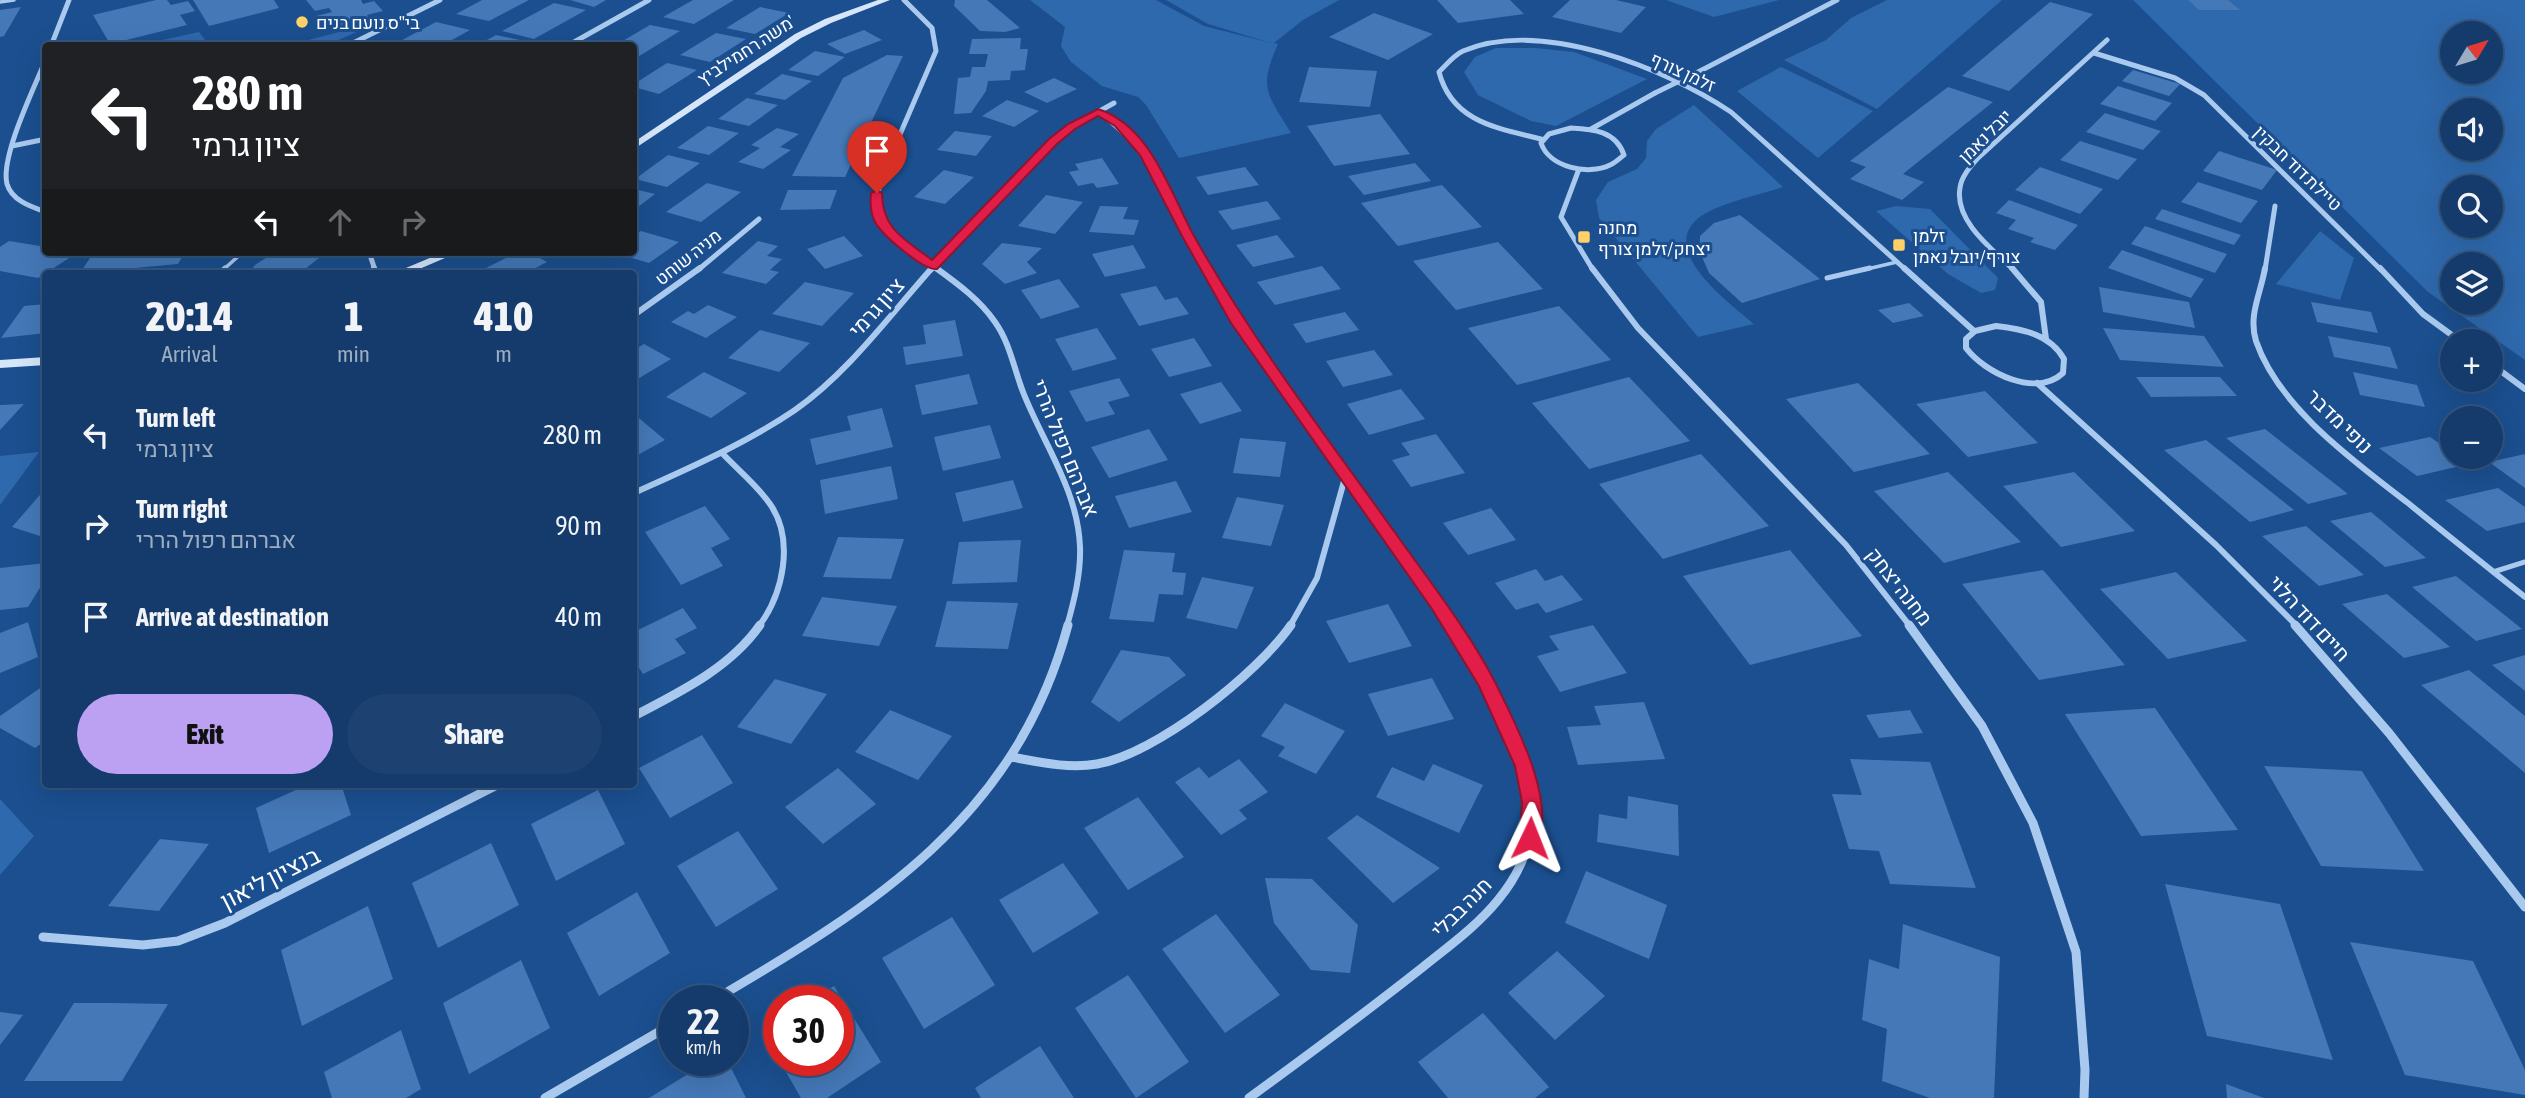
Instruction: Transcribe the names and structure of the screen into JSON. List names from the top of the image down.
{
  "streets": {
    "street": [
      "משה רחמילביץ'",
      "זלמן צורף",
      "יובל נאמן",
      "טיילת דוד חבקין",
      "מניה שוחט",
      "ציון גרמי",
      "נופי מדבר",
      "אברהם רפול הררי",
      "מחנה יצחק",
      "חיים דוד הלוי",
      "בנציון ליאון",
      "חנה בבלי"
    ]
  },
  "crossings": [
    ["יובל נאמן", "טיילת דוד חבקין"],
    ["ציון גרמי", "אברהם רפול הררי"],
    ["ציון גרמי", "חנה בבלי"]
  ],
  "places": {
    "other": ["בי\"ס נועם בנים"],
    "transit": ["מחנה יצחק/זלמן צורף", "זלמן צורף/יובל נאמן"]
  },
  "north": "top right",
  "page": {
    "map_buttons": ["+", "−"],
    "turn": ["280 m", "ציון גרמי"],
    "eta": [
      "20:14",
      "Arrival",
      "1",
      "min",
      "410",
      "m"
    ],
    "list": [
      {
        "name": "Turn left",
        "note": "ציון גרמי",
        "value": "280 m"
      },
      {
        "name": "Turn right",
        "note": "אברהם רפול הררי",
        "value": "90 m"
      },
      {
        "name": "Arrive at destination",
        "value": "40 m"
      }
    ],
    "buttons": ["Exit", "Share"],
    "speed": "22 km/h",
    "limit": "30"
  }
}
